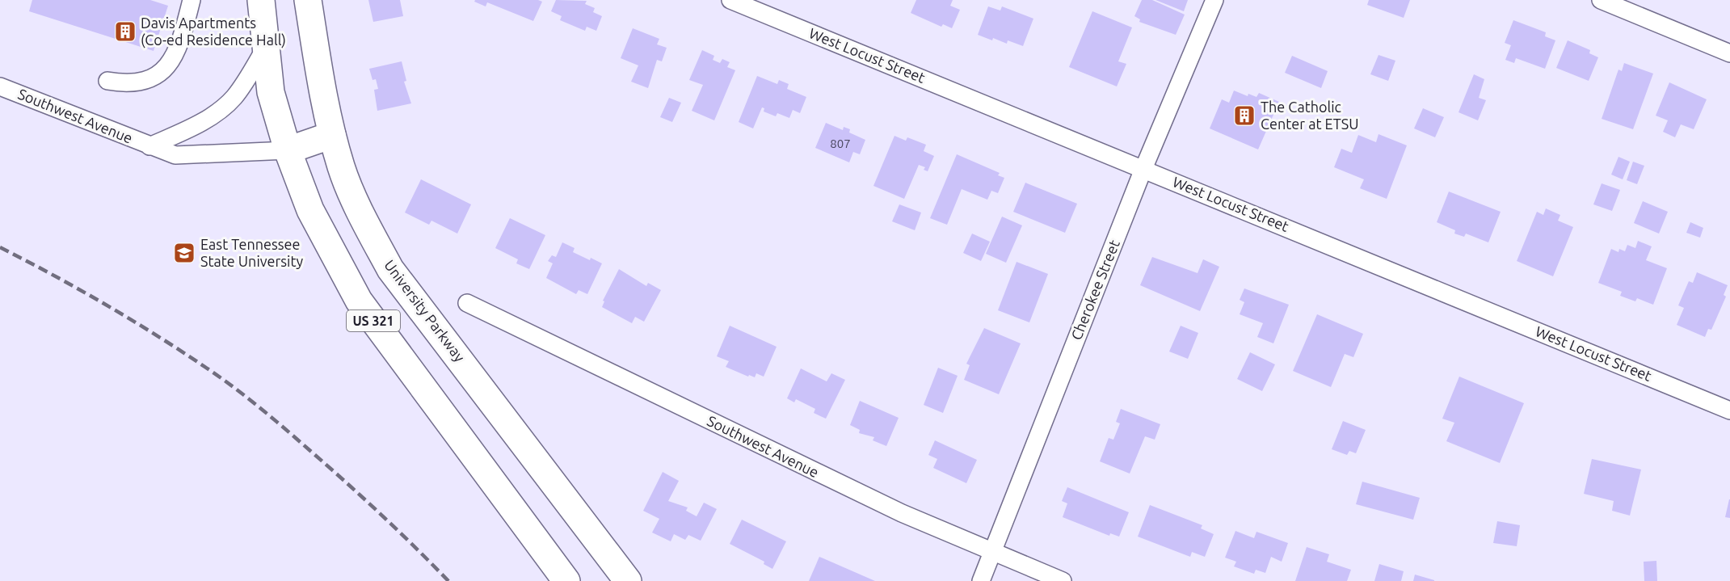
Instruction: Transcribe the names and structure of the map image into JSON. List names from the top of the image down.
{
  "streets": {
    "highway": ["University Parkway", "US 321"],
    "street": ["West Locust Street", "Southwest Avenue", "Cherokee Street"]
  },
  "crossings": [
    ["West Locust Street", "Cherokee Street"],
    ["Southwest Avenue", "Cherokee Street"],
    ["Southwest Avenue", "US 321"]
  ],
  "places": {
    "building": ["Davis Apartments (Co-ed Residence Hall)", "The Catholic Center at ETSU"],
    "school or university": ["East Tennessee State University"]
  },
  "house_numbers": ["807"]
}
